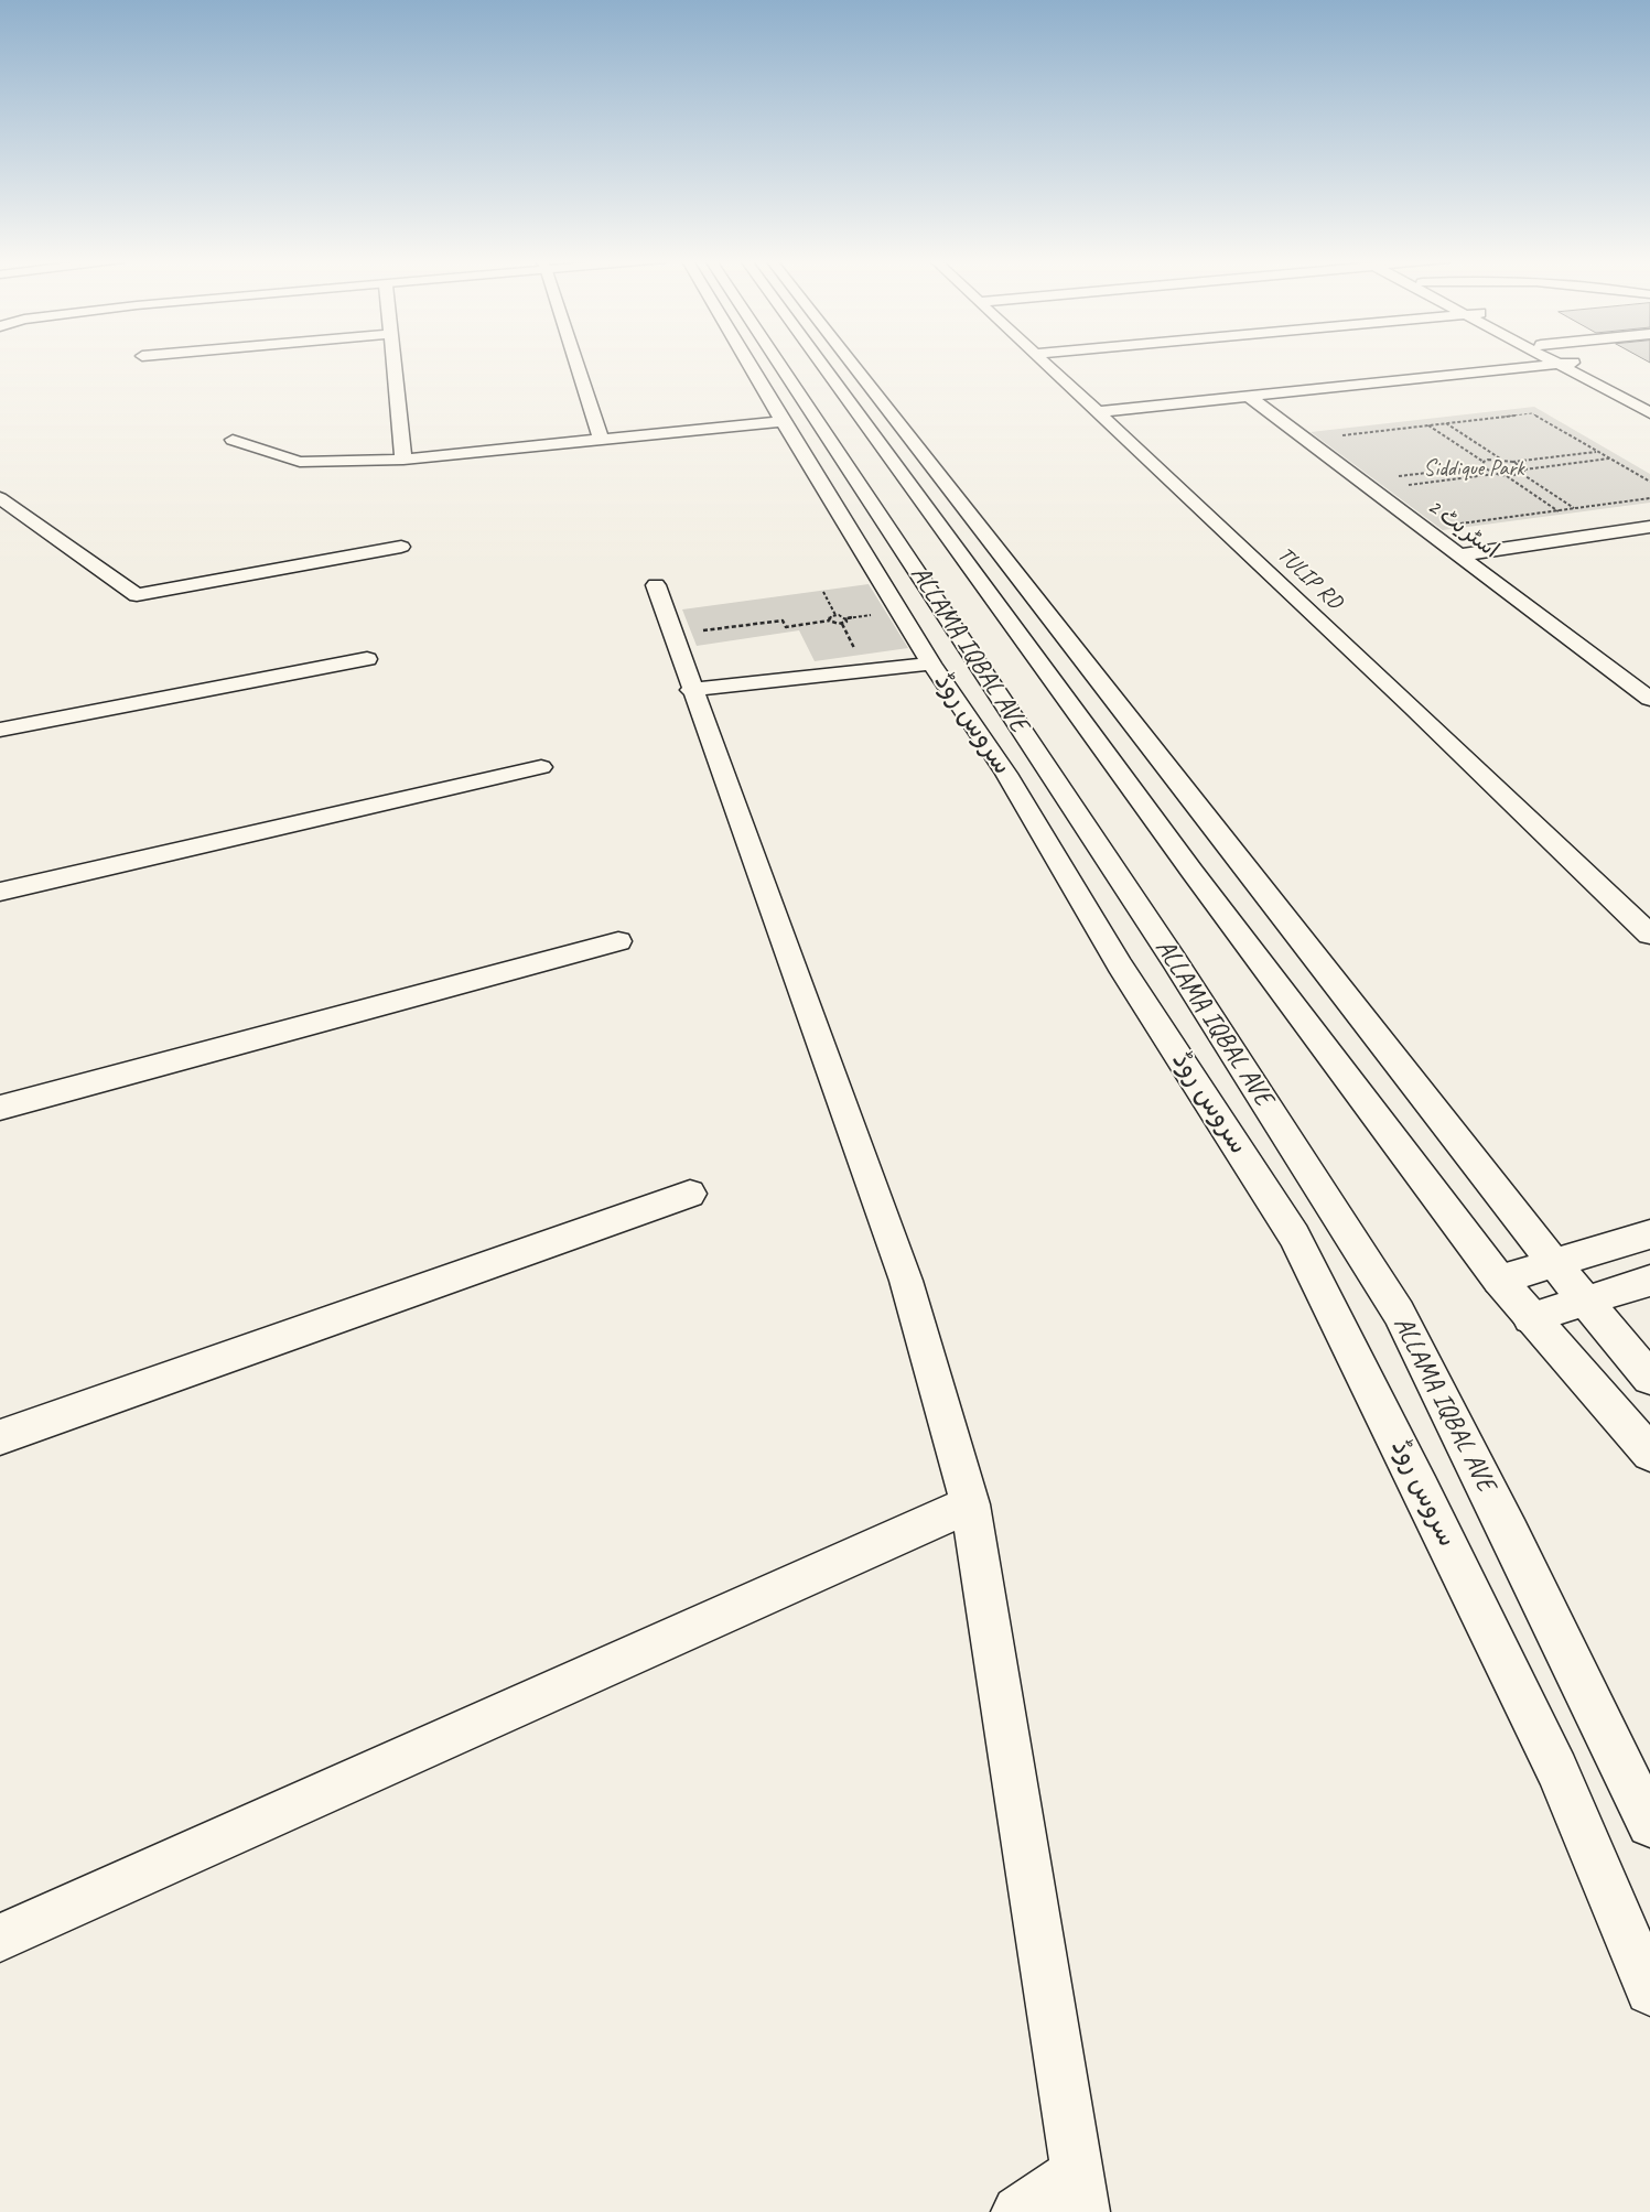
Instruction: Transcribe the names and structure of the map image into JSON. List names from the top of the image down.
{
  "streets": {
    "street": [
      "اسٹریٹ 2",
      "TULIP RD",
      "ALLAMA IQBAL AVE",
      "سروس روڈ"
    ]
  },
  "parks": ["Siddique Park"]
}
